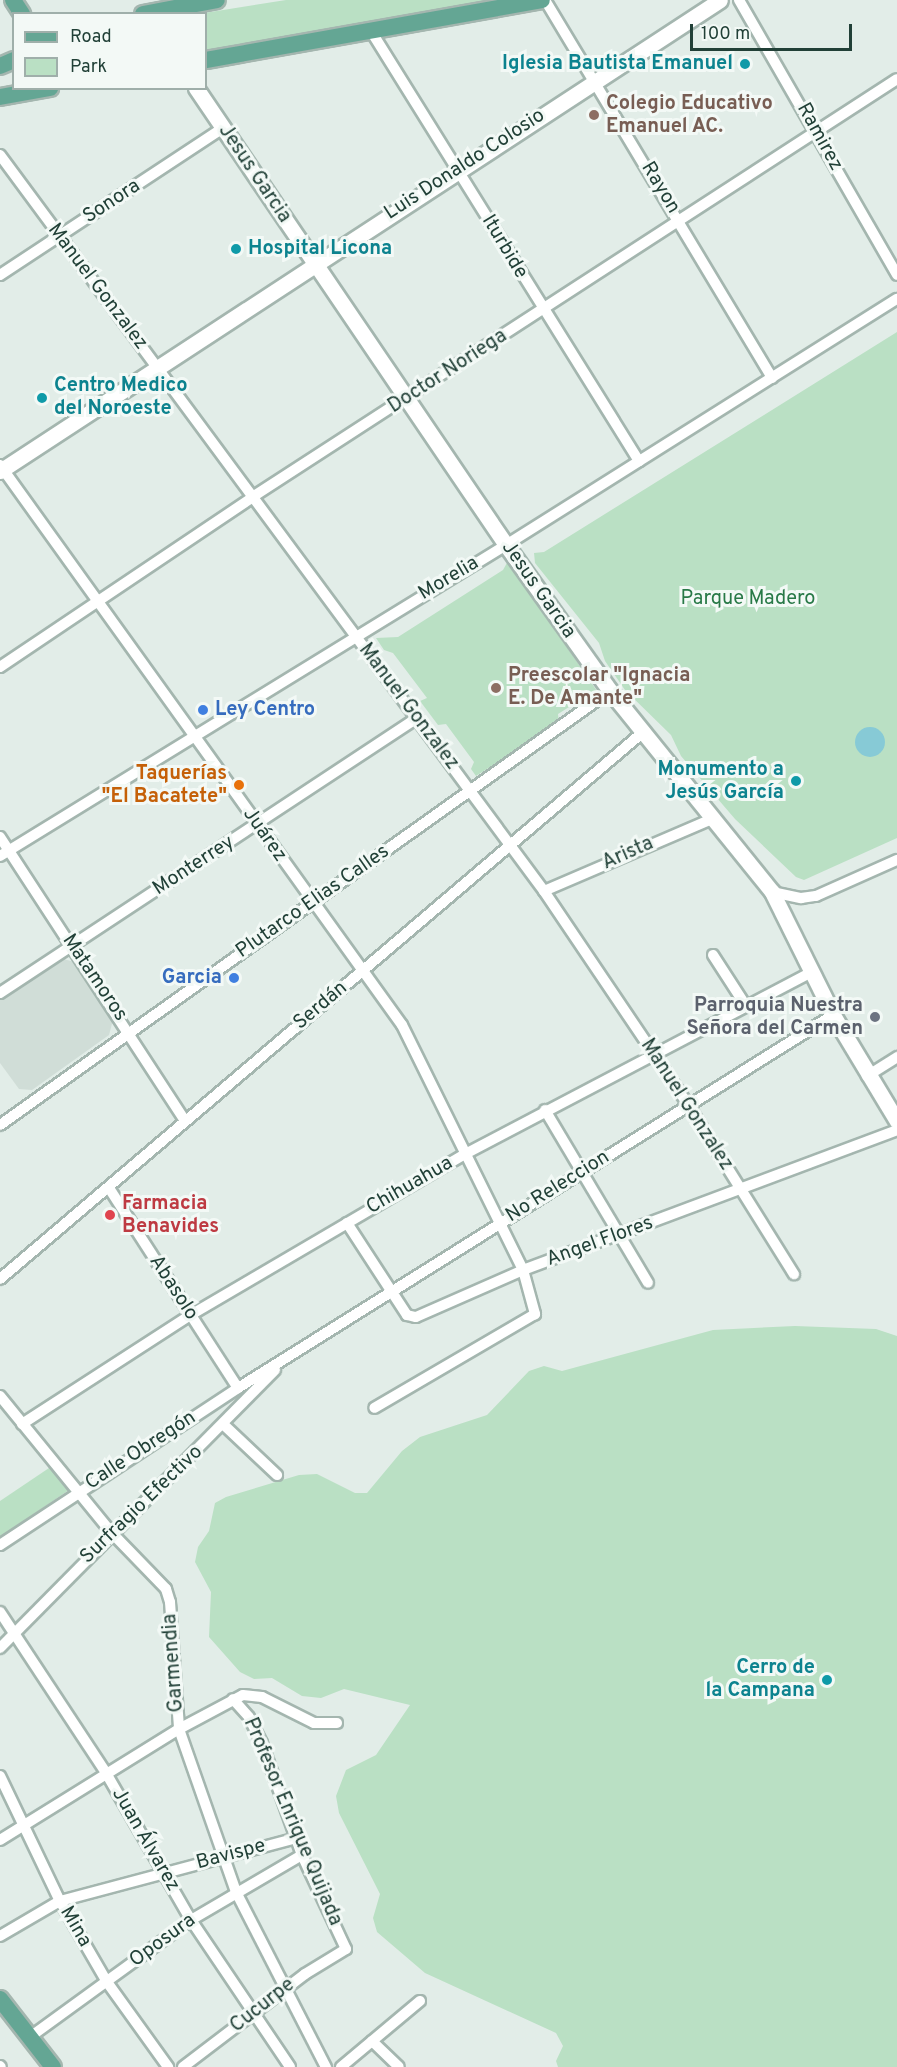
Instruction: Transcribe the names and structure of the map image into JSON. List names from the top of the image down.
{
  "streets": {
    "street": [
      "Ramirez",
      "Luis Donaldo Colosio",
      "Jesus Garcia",
      "Rayon",
      "Sonora",
      "Iturbide",
      "Manuel Gonzalez",
      "Doctor Noriega",
      "Morelia",
      "Juárez",
      "Arista",
      "Monterrey",
      "Plutarco Elias Calles",
      "Matamoros",
      "Serdán",
      "Chihuahua",
      "No Releccion",
      "Angel Flores",
      "Abasolo",
      "Calle Obregón",
      "Surfragio Efectivo",
      "Garmendia",
      "Profesor Enrique Quijada",
      "Juan Álvarez",
      "Bavispe",
      "Mina",
      "Oposura",
      "Cucurpe"
    ]
  },
  "crossings": [
    ["Ramirez", "Doctor Noriega"],
    ["Luis Donaldo Colosio", "Jesus Garcia"],
    ["Luis Donaldo Colosio", "Rayon"],
    ["Luis Donaldo Colosio", "Iturbide"],
    ["Luis Donaldo Colosio", "Manuel Gonzalez"],
    ["Luis Donaldo Colosio", "Juárez"],
    ["Jesus Garcia", "Sonora"],
    ["Jesus Garcia", "Doctor Noriega"],
    ["Jesus Garcia", "Morelia"],
    ["Jesus Garcia", "Arista"],
    ["Jesus Garcia", "Plutarco Elias Calles"],
    ["Jesus Garcia", "Serdán"],
    ["Jesus Garcia", "Chihuahua"],
    ["Jesus Garcia", "No Releccion"],
    ["Rayon", "Doctor Noriega"],
    ["Rayon", "Morelia"],
    ["Sonora", "Manuel Gonzalez"],
    ["Iturbide", "Doctor Noriega"],
    ["Iturbide", "Morelia"],
    ["Manuel Gonzalez", "Doctor Noriega"],
    ["Manuel Gonzalez", "Morelia"],
    ["Manuel Gonzalez", "Arista"],
    ["Manuel Gonzalez", "Monterrey"],
    ["Manuel Gonzalez", "Plutarco Elias Calles"],
    ["Manuel Gonzalez", "Serdán"],
    ["Manuel Gonzalez", "Chihuahua"],
    ["Manuel Gonzalez", "No Releccion"],
    ["Manuel Gonzalez", "Angel Flores"],
    ["Doctor Noriega", "Juárez"],
    ["Morelia", "Juárez"],
    ["Morelia", "Matamoros"],
    ["Juárez", "Monterrey"],
    ["Juárez", "Plutarco Elias Calles"],
    ["Juárez", "Serdán"],
    ["Juárez", "Chihuahua"],
    ["Juárez", "No Releccion"],
    ["Juárez", "Angel Flores"],
    ["Monterrey", "Matamoros"],
    ["Plutarco Elias Calles", "Matamoros"],
    ["Matamoros", "Serdán"],
    ["Serdán", "Abasolo"],
    ["Chihuahua", "Angel Flores"],
    ["Chihuahua", "Abasolo"],
    ["Chihuahua", "Garmendia"],
    ["No Releccion", "Angel Flores"],
    ["No Releccion", "Calle Obregón"],
    ["No Releccion", "Surfragio Efectivo"],
    ["Abasolo", "Calle Obregón"],
    ["Calle Obregón", "Surfragio Efectivo"],
    ["Calle Obregón", "Garmendia"],
    ["Surfragio Efectivo", "Garmendia"],
    ["Surfragio Efectivo", "Juan Álvarez"],
    ["Garmendia", "Bavispe"],
    ["Garmendia", "Oposura"],
    ["Garmendia", "Cucurpe"],
    ["Profesor Enrique Quijada", "Bavispe"],
    ["Profesor Enrique Quijada", "Oposura"],
    ["Profesor Enrique Quijada", "Cucurpe"],
    ["Juan Álvarez", "Bavispe"],
    ["Juan Álvarez", "Oposura"],
    ["Juan Álvarez", "Cucurpe"],
    ["Bavispe", "Mina"],
    ["Mina", "Oposura"]
  ],
  "parks": ["Parque Madero"],
  "places": [
    "Iglesia Bautista Emanuel",
    "Colegio Educativo Emanuel AC.",
    "Hospital Licona",
    "Centro Medico del Noroeste",
    "Preescolar \"Ignacia E. De Amante\"",
    "Ley Centro",
    "Monumento a Jesús García",
    "Taquerías \"El Bacatete\"",
    "Garcia",
    "Parroquia Nuestra Señora del Carmen",
    "Farmacia Benavides",
    "Cerro de la Campana"
  ],
  "legend": ["Road", "Park"],
  "scale_bar": "100 m"
}
